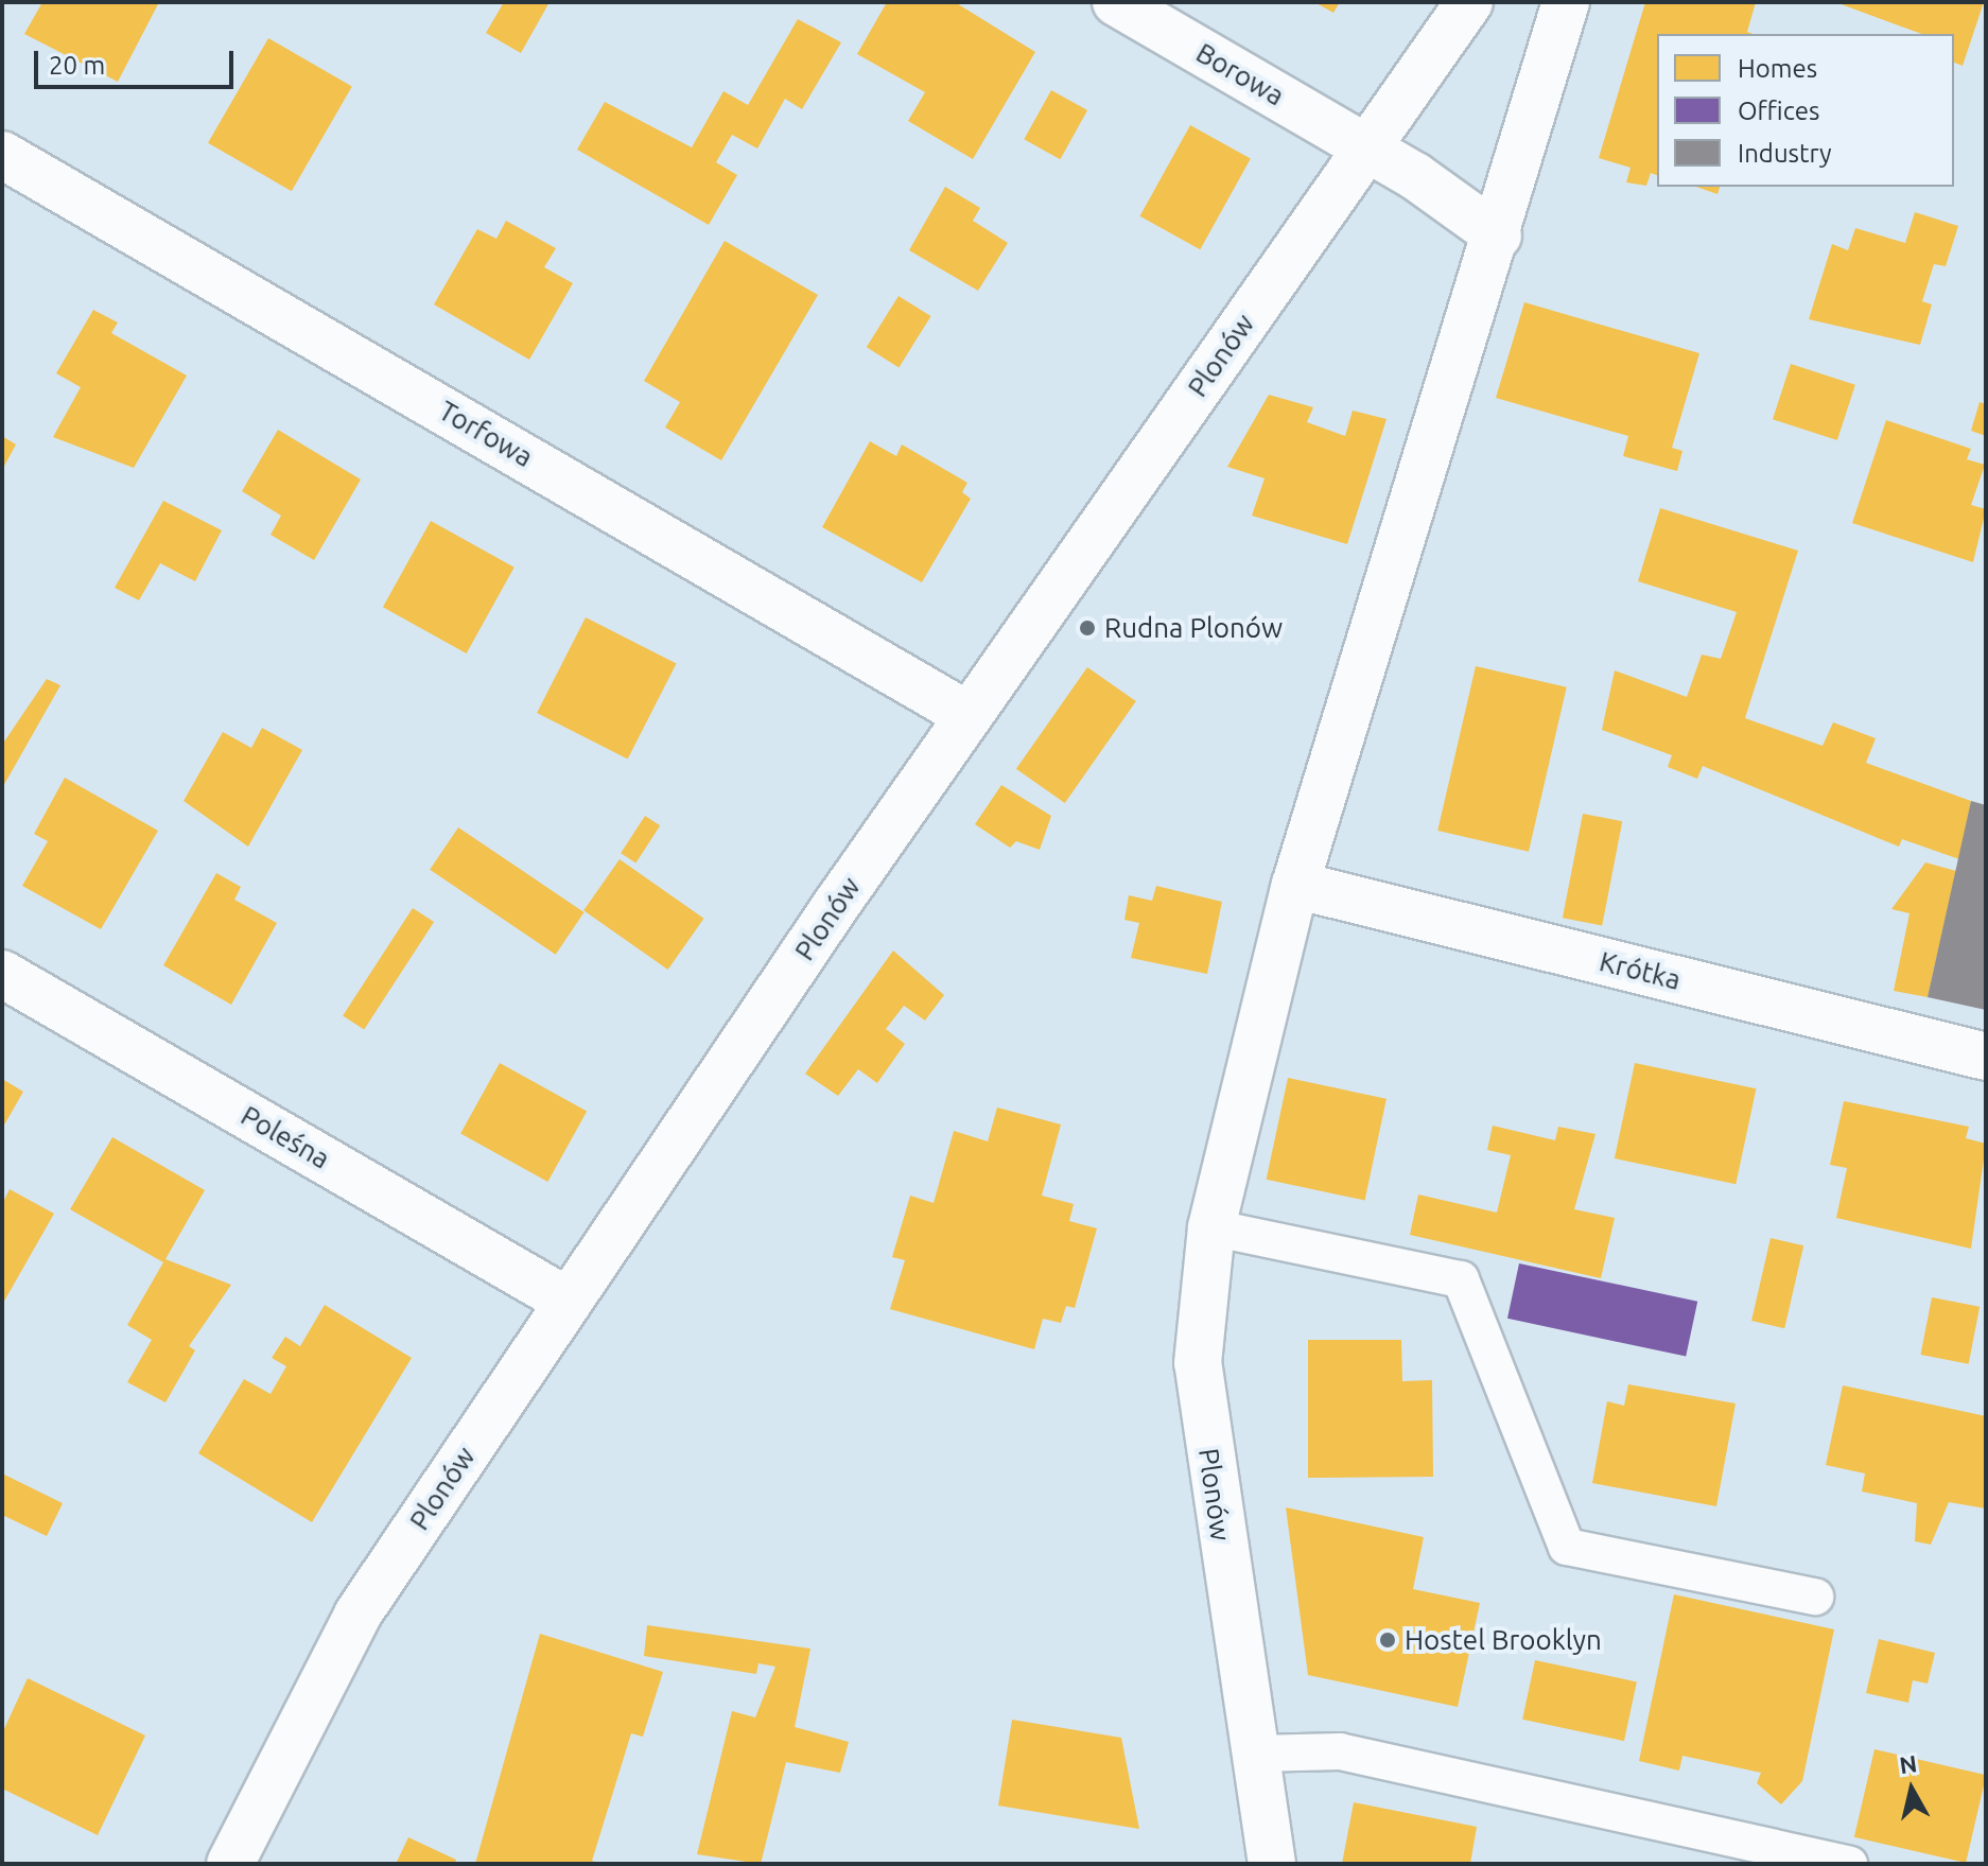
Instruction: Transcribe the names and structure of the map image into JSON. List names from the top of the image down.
{
  "streets": {
    "street": [
      "Borowa",
      "Plonów",
      "Torfowa",
      "Krótka",
      "Poleśna"
    ]
  },
  "crossings": [
    ["Borowa", "Plonów"],
    ["Plonów", "Torfowa"],
    ["Plonów", "Krótka"],
    ["Plonów", "Poleśna"]
  ],
  "places": ["Rudna Plonów", "Hostel Brooklyn"],
  "legend": ["Homes", "Offices", "Industry"],
  "scale_bar": "20 m",
  "north": "top"
}
